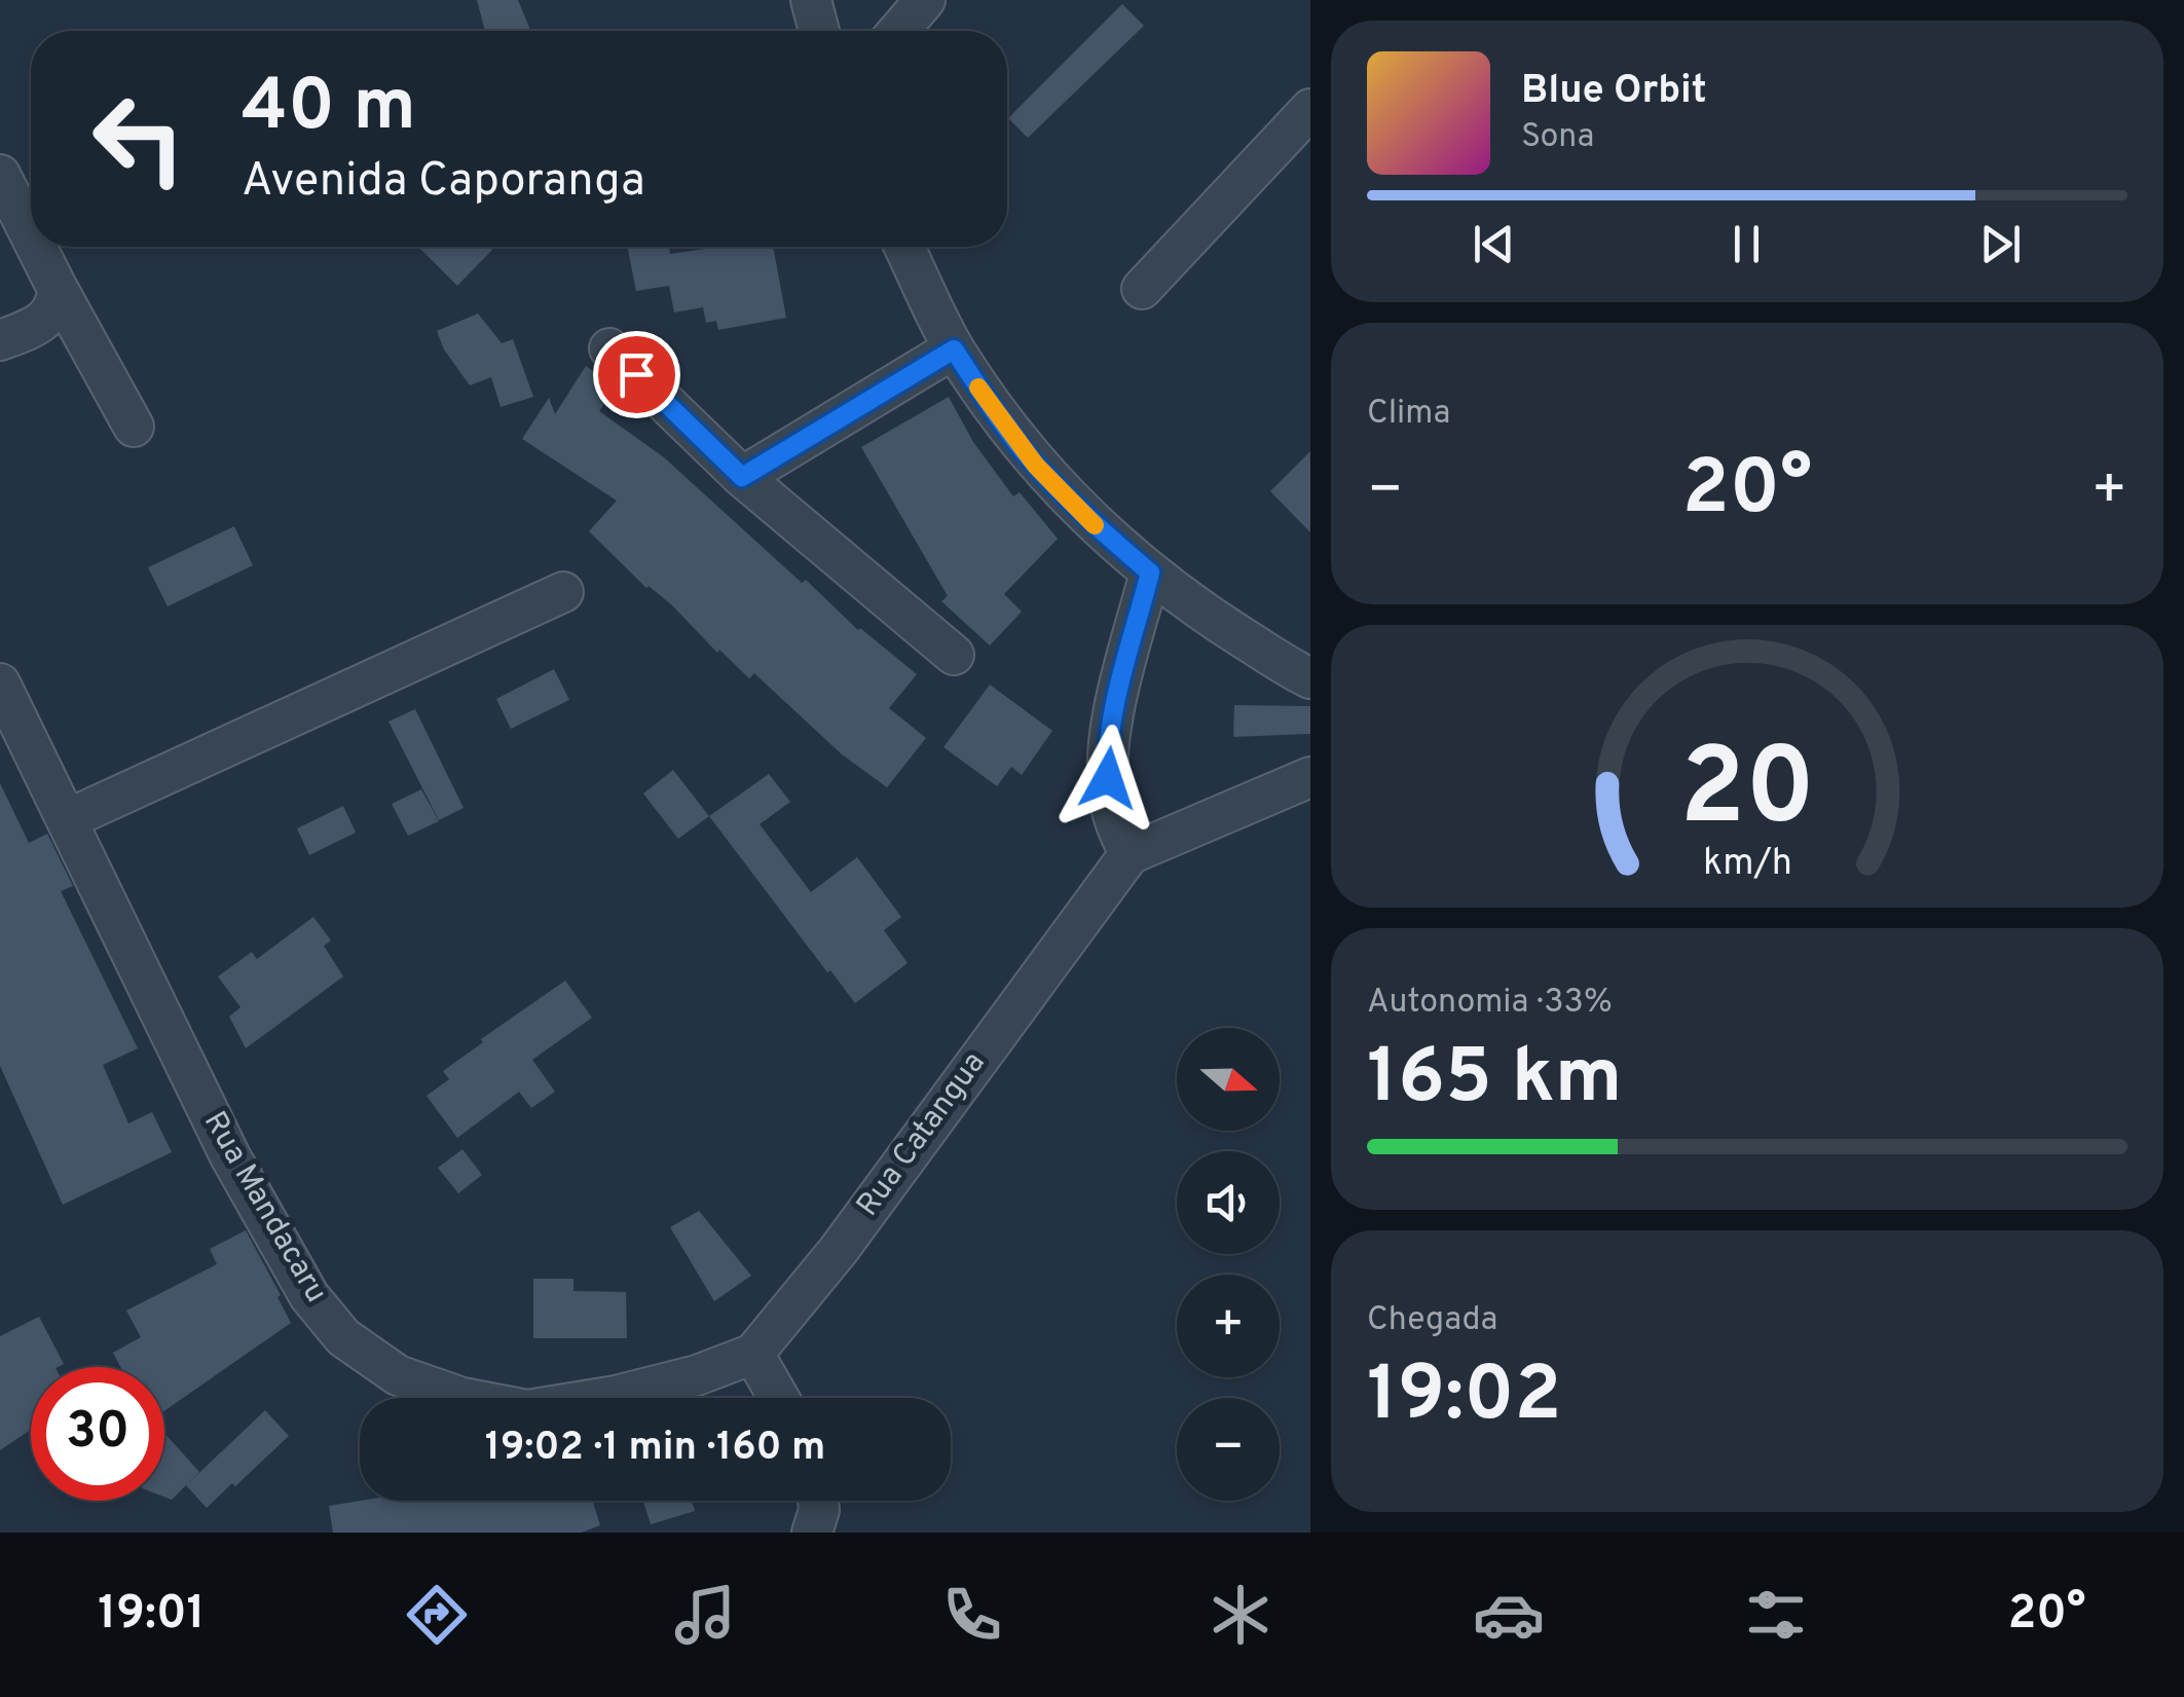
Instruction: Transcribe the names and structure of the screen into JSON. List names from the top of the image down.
{
  "streets": {
    "street": ["Rua Catangua", "Rua Mandacaru"]
  },
  "crossings": [
    ["Rua Catangua", "Rua Mandacaru"]
  ],
  "north": "right",
  "page": {
    "turn": ["40 m", "Avenida Caporanga"],
    "song": ["Blue Orbit", "Sona"],
    "tile": [
      "Clima",
      ["Autonomia · 33%", "165 km"],
      ["Chegada", "19:02"]
    ],
    "heat": ["−", "20°", "+"],
    "map_buttons": ["+", "−"],
    "limit": "30",
    "trip": "19:02 · 1 min · 160 m",
    "tabs": ["19:01", "20°"],
    "gauge": ["20", "km/h"]
  }
}
